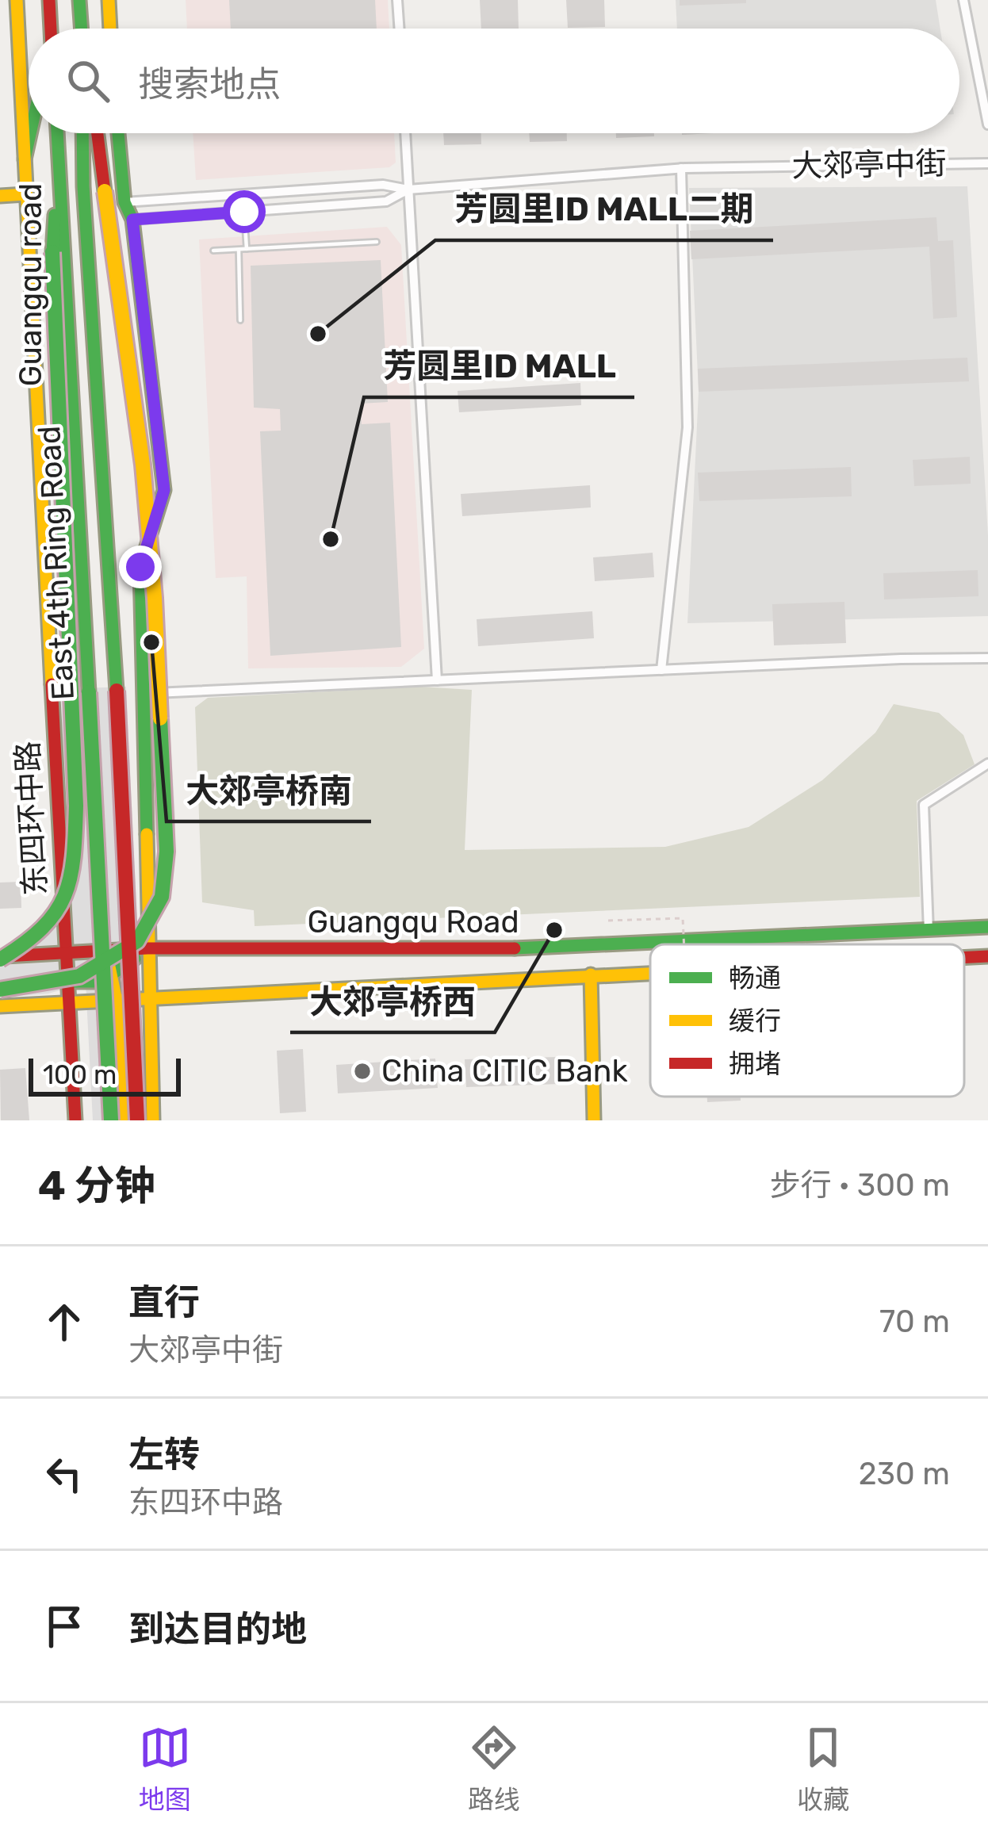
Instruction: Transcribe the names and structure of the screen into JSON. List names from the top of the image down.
{
  "streets": {
    "main road": [
      "Guangqu road",
      "East 4th Ring Road",
      "东四环中路",
      "Guangqu Road"
    ],
    "street": ["大郊亭中街"]
  },
  "crossings": [
    ["Guangqu road", "East 4th Ring Road"],
    ["Guangqu road", "Guangqu Road"],
    ["东四环中路", "Guangqu Road"]
  ],
  "places": [
    "芳圆里ID MALL二期",
    "芳圆里ID MALL",
    "大郊亭桥南",
    "大郊亭桥西",
    "China CITIC Bank"
  ],
  "legend": ["畅通", "缓行", "拥堵"],
  "scale_bar": "100 m",
  "page": {
    "search": "搜索地点",
    "scale": "100 m",
    "heading": ["4 分钟", "步行 · 300 m"],
    "list": [
      ["直行", "大郊亭中街", "70 m"],
      ["左转", "东四环中路", "230 m"],
      "到达目的地"
    ],
    "nav": ["地图", "路线", "收藏"]
  }
}
